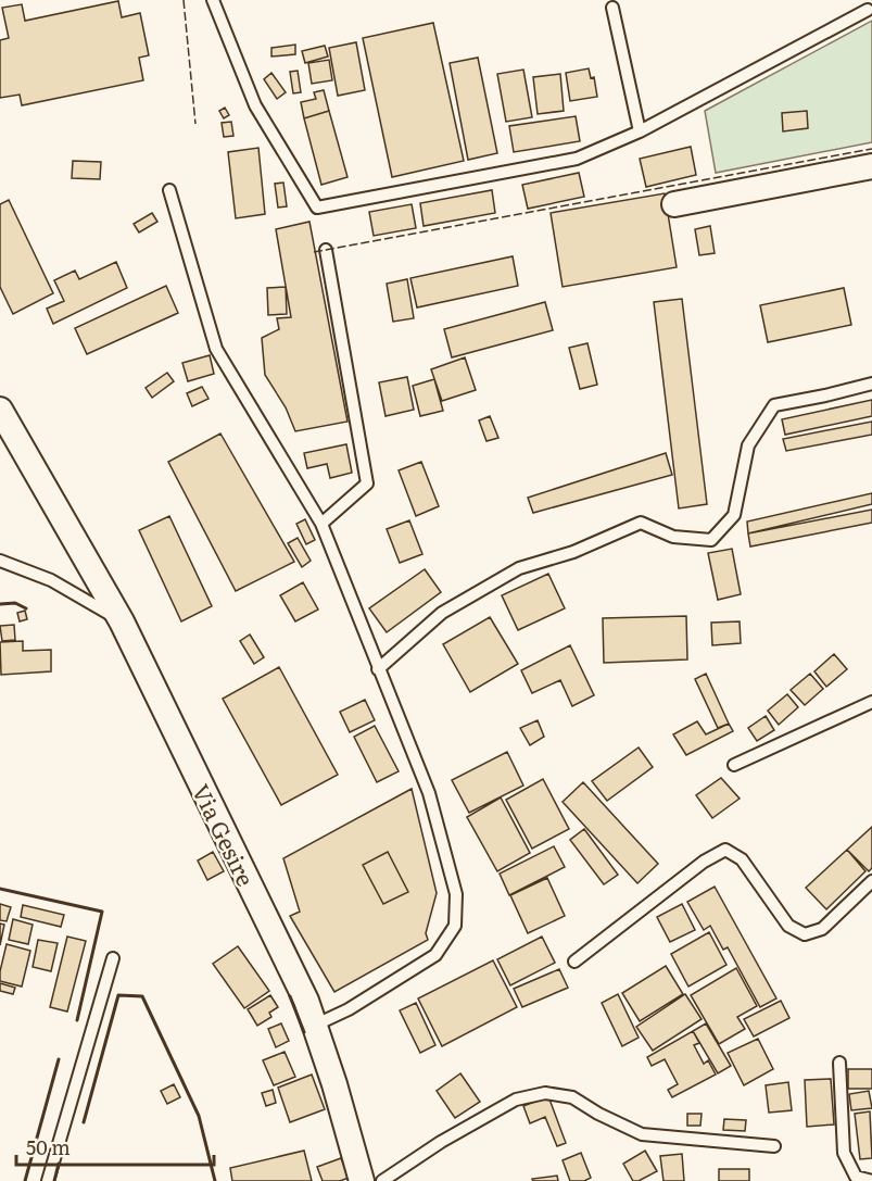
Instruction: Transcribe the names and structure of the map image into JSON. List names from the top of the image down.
{
  "streets": {
    "street": ["Via Gesire"]
  },
  "scale_bar": "50 m"
}
